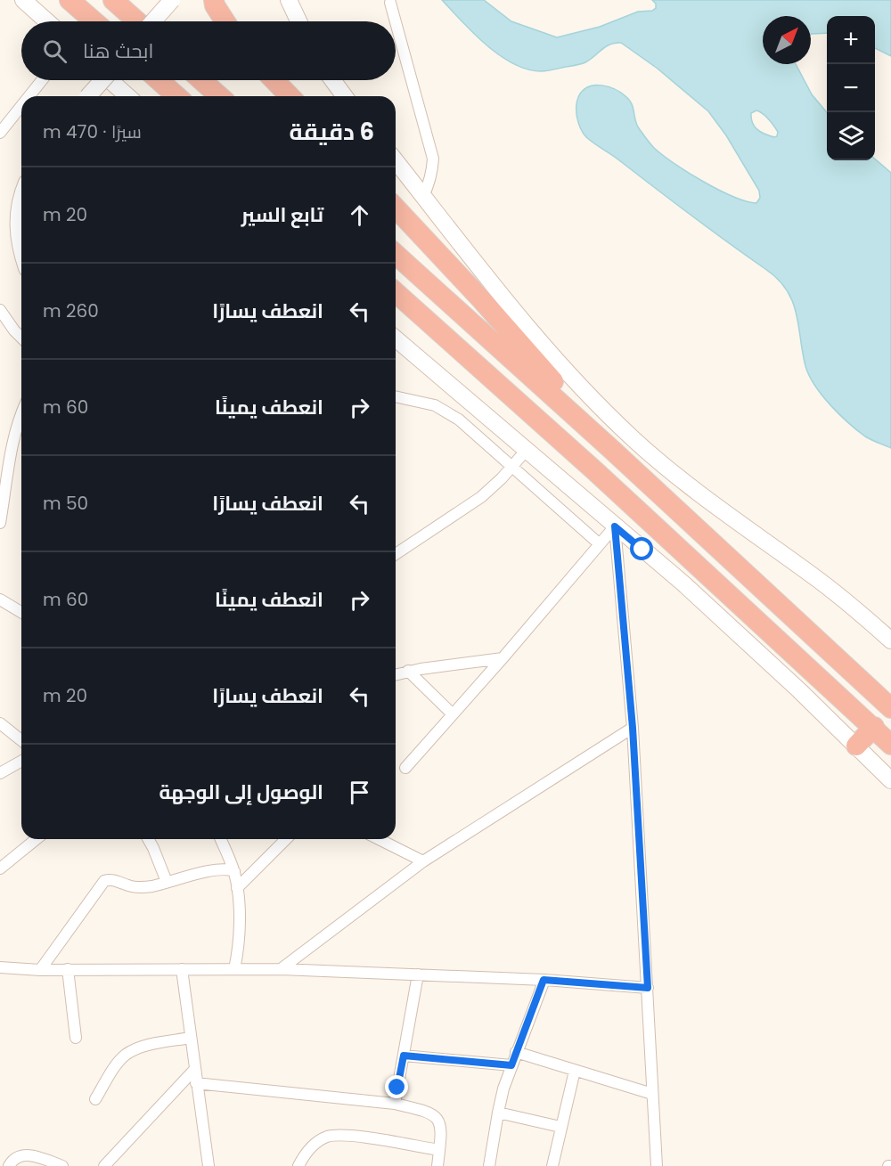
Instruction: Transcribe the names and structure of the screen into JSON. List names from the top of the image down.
{
  "north": "top right",
  "page": {
    "map_buttons": ["+", "−"],
    "search": "ابحث هنا",
    "heading": ["6 دقيقة", "سيرًا · 470 m"],
    "list": [
      ["تابع السير", "20 m"],
      ["انعطف يسارًا", "260 m"],
      ["انعطف يمينًا", "60 m"],
      ["انعطف يسارًا", "50 m"],
      ["انعطف يمينًا", "60 m"],
      ["انعطف يسارًا", "20 m"],
      "الوصول إلى الوجهة"
    ]
  }
}
